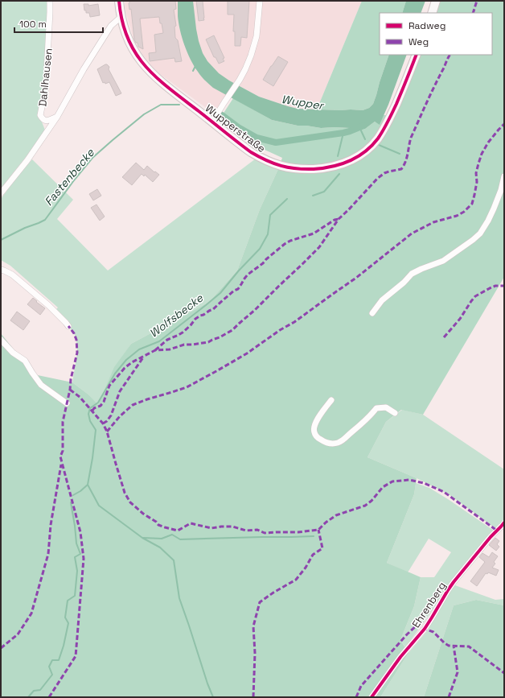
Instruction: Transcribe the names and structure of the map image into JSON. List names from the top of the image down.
{
  "streets": {
    "main road": ["Wupperstraße"],
    "street": ["Dahlhausen", "Ehrenberg"]
  },
  "crossings": [
    ["Dahlhausen", "Wupperstraße"]
  ],
  "water": ["Wupper", "Fastenbecke", "Wolfsbecke"],
  "legend": ["Radweg", "Weg"],
  "scale_bar": "100 m"
}
